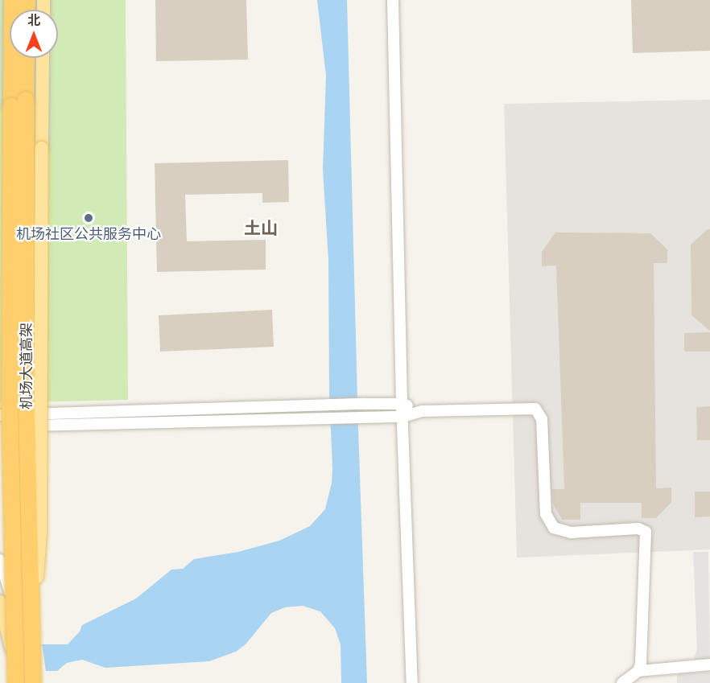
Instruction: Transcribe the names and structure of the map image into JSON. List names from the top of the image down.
{
  "streets": {
    "highway": ["机场大道高架"]
  },
  "districts": ["土山"],
  "places": ["机场社区公共服务中心"],
  "north": "top"
}
